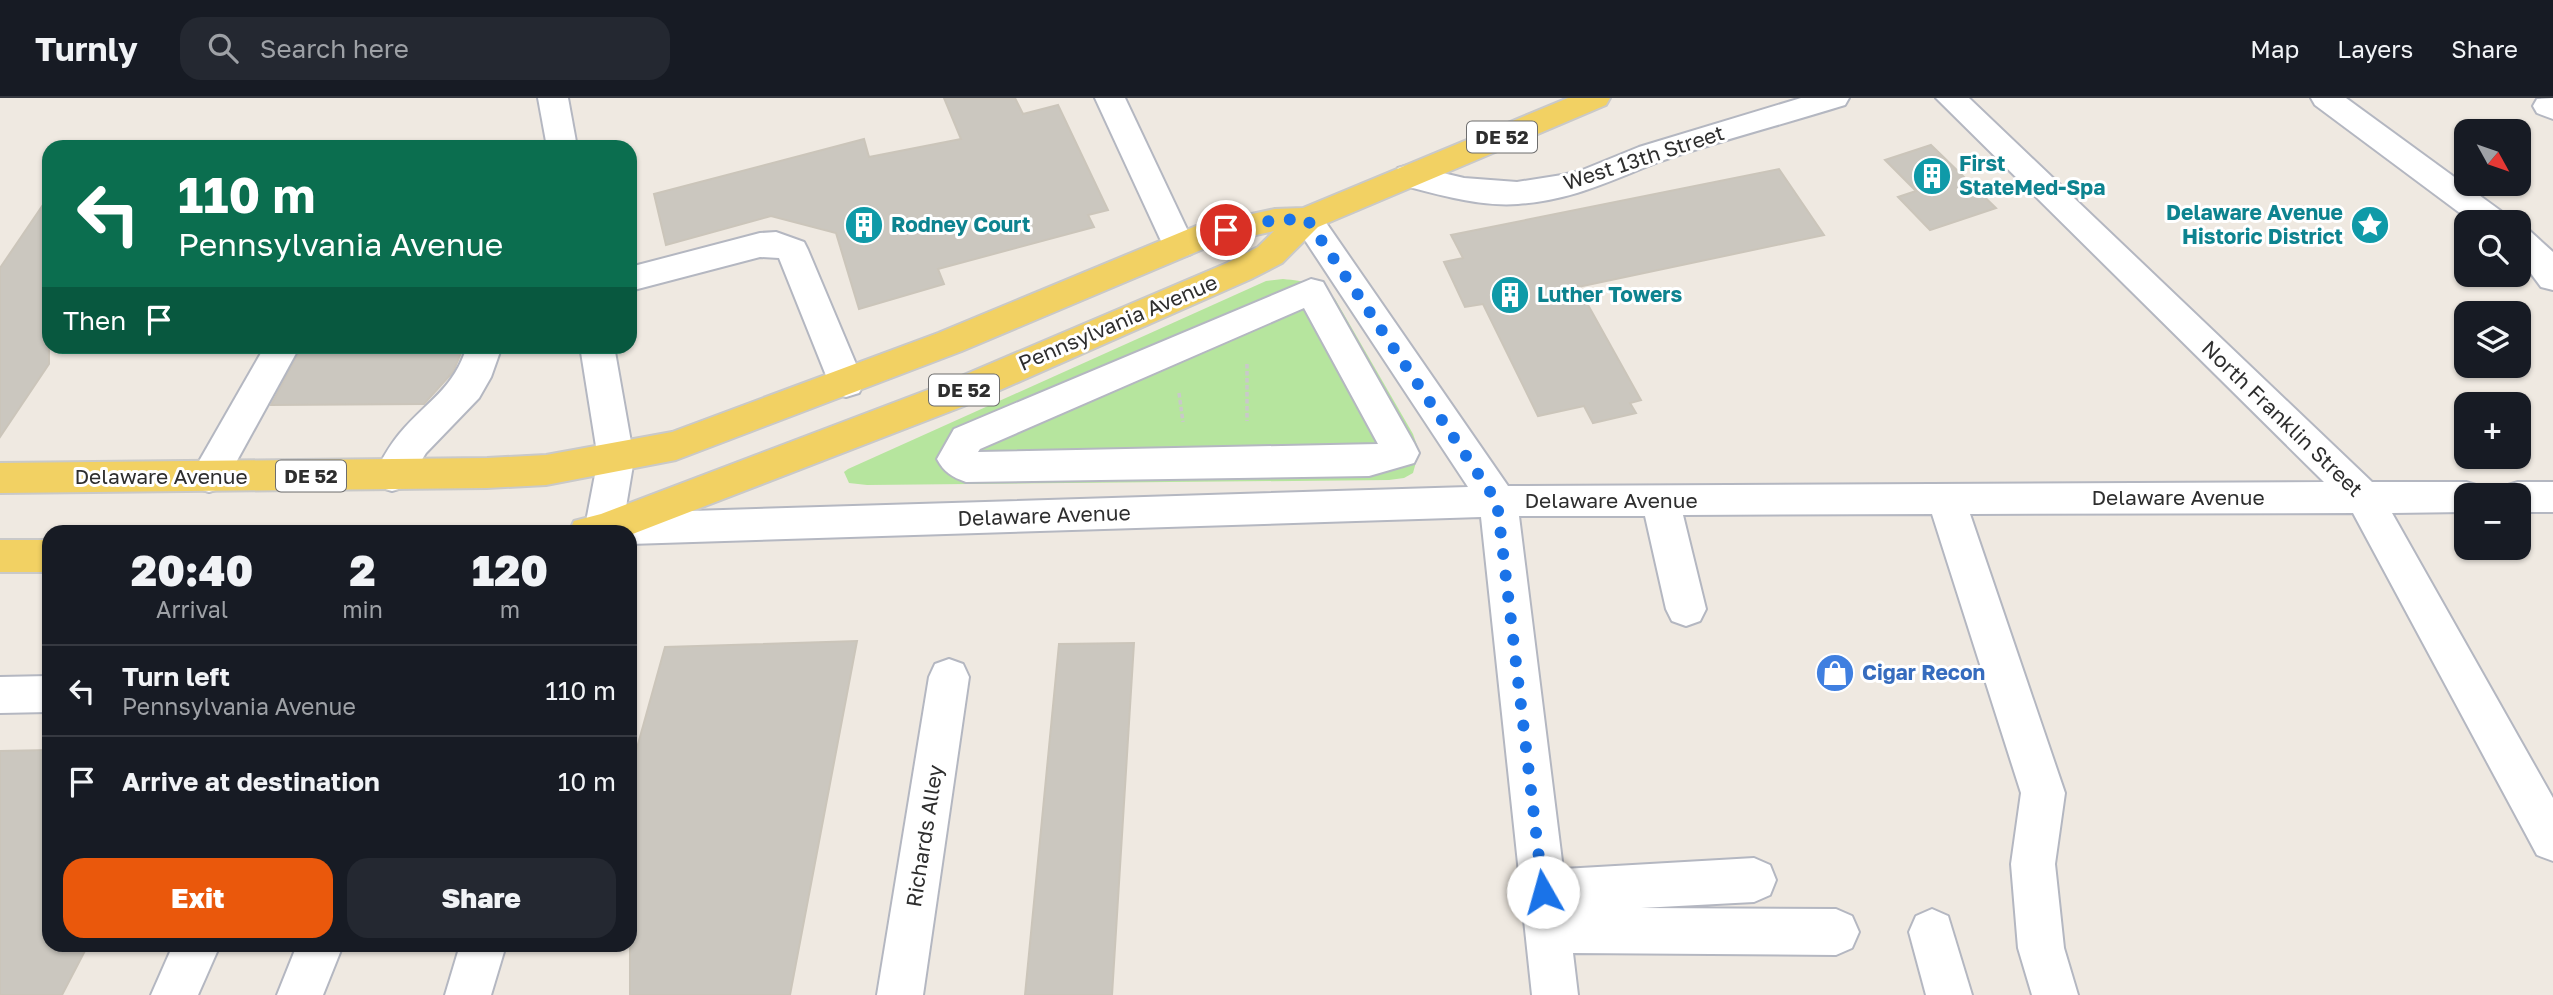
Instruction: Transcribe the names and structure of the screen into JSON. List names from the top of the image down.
{
  "streets": {
    "main road": ["DE 52", "Pennsylvania Avenue", "Delaware Avenue"],
    "street": ["West 13th Street", "North Franklin Street", "Richards Alley"]
  },
  "crossings": [
    ["West 13th Street", "Pennsylvania Avenue"],
    ["Pennsylvania Avenue", "Delaware Avenue"],
    ["North Franklin Street", "Delaware Avenue"]
  ],
  "places": {
    "building": ["First StateMed-Spa", "Rodney Court", "Luther Towers"],
    "place": ["Delaware Avenue Historic District"],
    "shop": ["Cigar Recon"]
  },
  "north": "bottom right",
  "page": {
    "header": "Turnly",
    "search": "Search here",
    "nav": ["Map", "Layers", "Share"],
    "map_buttons": ["+", "−"],
    "turn": ["110 m", "Pennsylvania Avenue"],
    "then": "Then",
    "eta": [
      "20:40",
      "Arrival",
      "2",
      "min",
      "120",
      "m"
    ],
    "list": [
      {
        "name": "Turn left",
        "note": "Pennsylvania Avenue",
        "value": "110 m"
      },
      {
        "name": "Arrive at destination",
        "value": "10 m"
      }
    ],
    "buttons": ["Exit", "Share"]
  }
}
